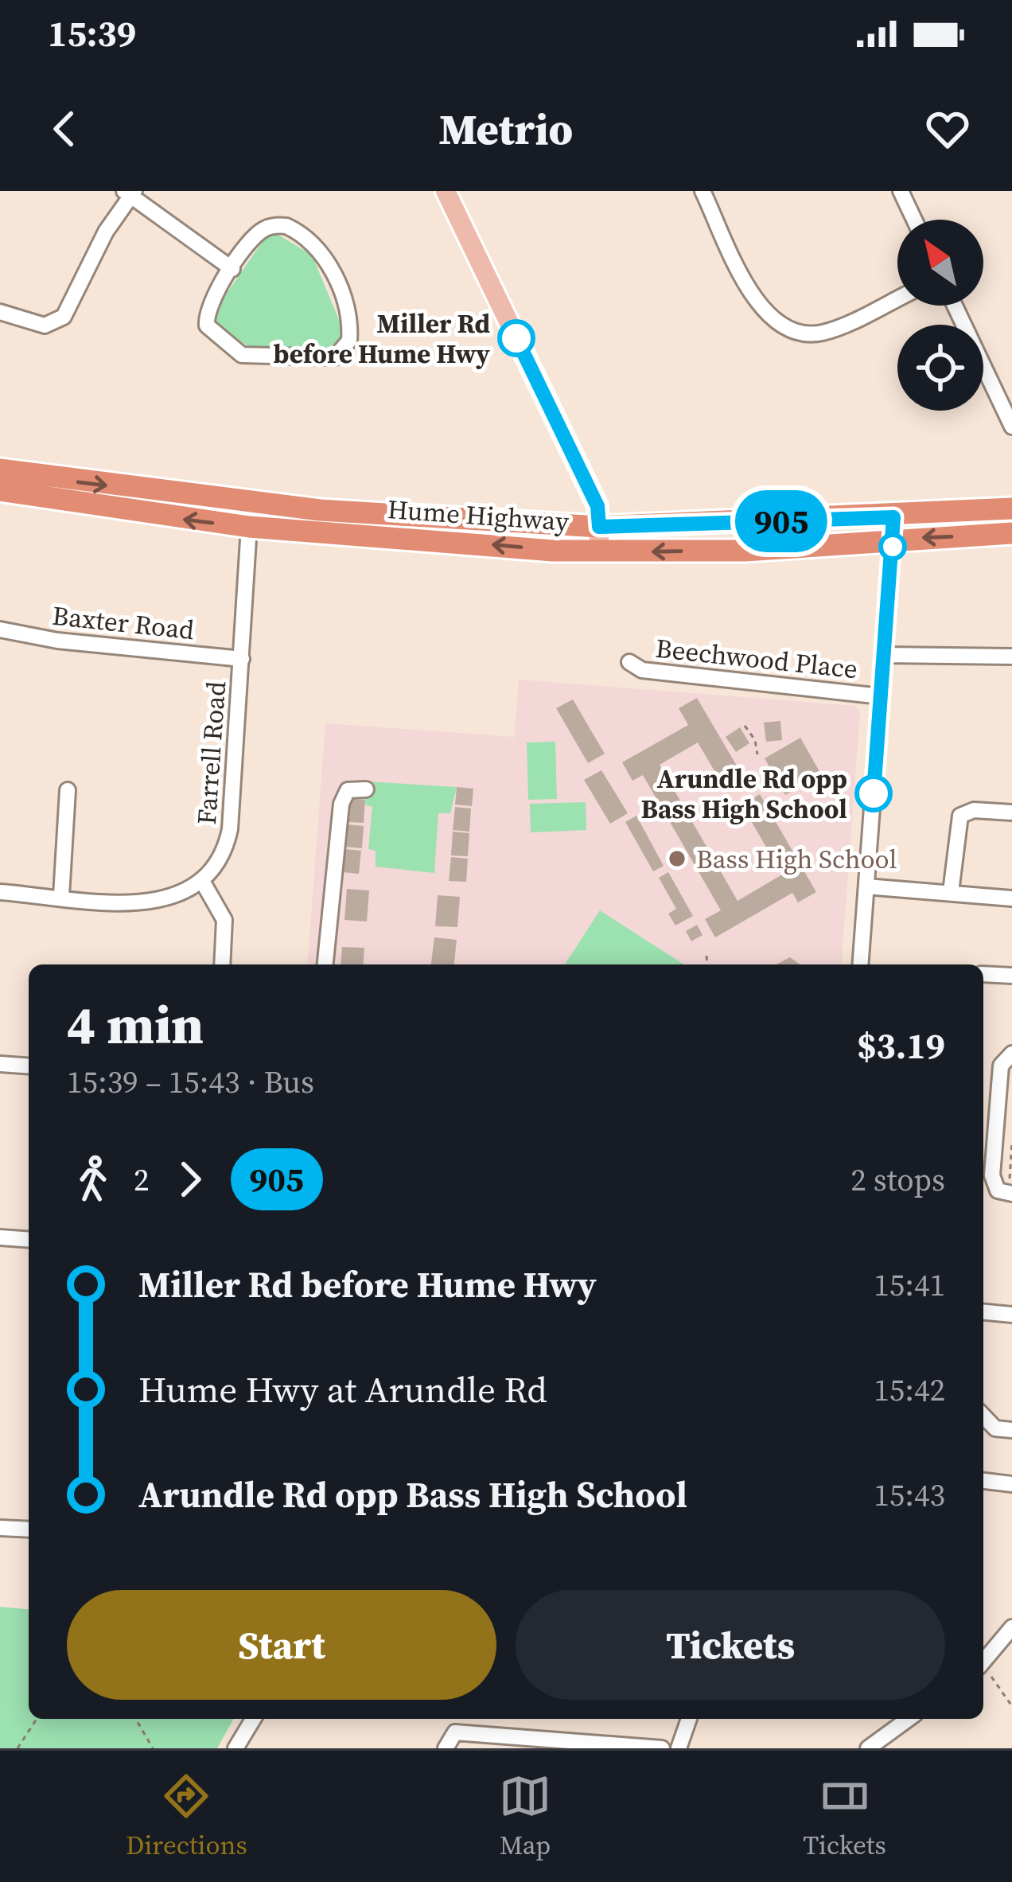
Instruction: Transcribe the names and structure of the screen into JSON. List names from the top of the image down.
{
  "streets": {
    "highway": ["Hume Highway"],
    "street": ["Baxter Road", "Beechwood Place", "Farrell Road"]
  },
  "crossings": [
    ["Hume Highway", "Farrell Road"],
    ["Baxter Road", "Farrell Road"]
  ],
  "places": ["Miller Rd before Hume Hwy", "Arundle Rd opp Bass High School", "Bass High School"],
  "lines": ["bus line 905"],
  "north": "top left",
  "page": {
    "status": "15:39",
    "header": "Metrio",
    "on_map": "905",
    "heading": ["4 min", "15:39 – 15:43 · Bus", "$3.19"],
    "legs": ["2", "905", "2 stops"],
    "list": [
      {
        "name": "Miller Rd before Hume Hwy",
        "value": "15:41"
      },
      {
        "name": "Hume Hwy at Arundle Rd",
        "value": "15:42"
      },
      {
        "name": "Arundle Rd opp Bass High School",
        "value": "15:43"
      }
    ],
    "buttons": ["Start", "Tickets"],
    "tabs": ["Directions", "Map", "Tickets"]
  }
}
